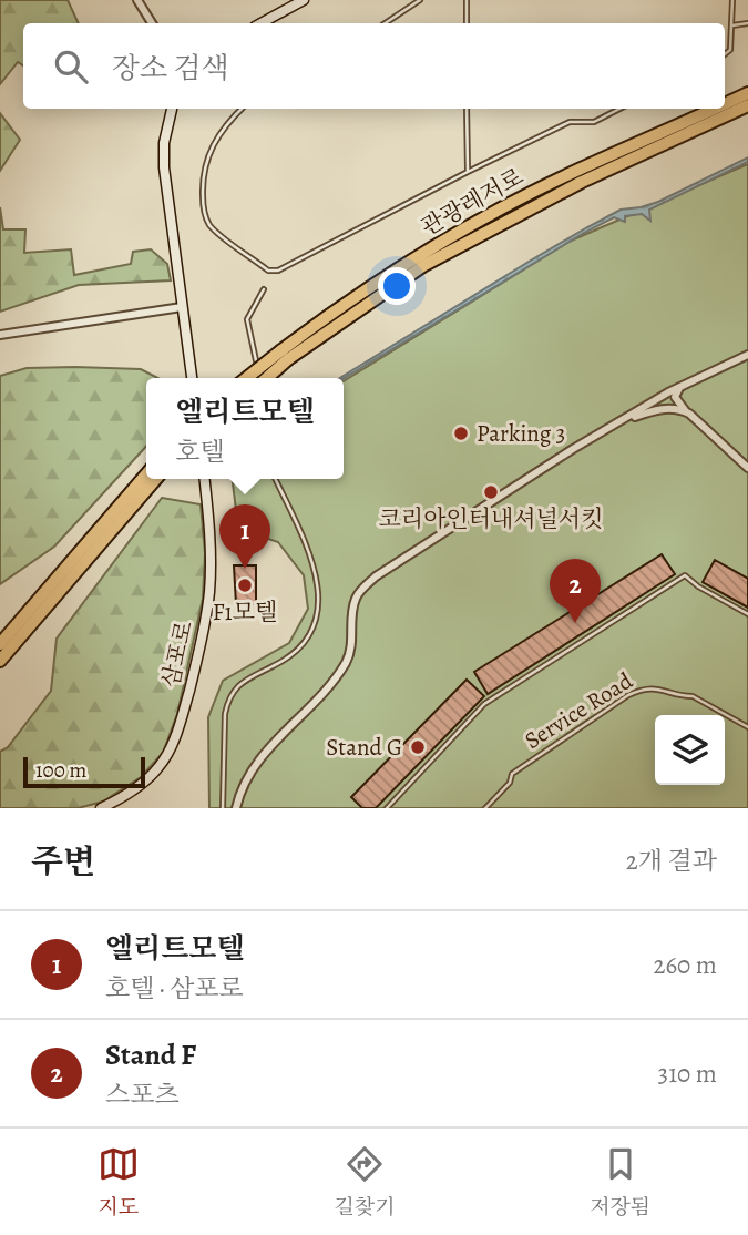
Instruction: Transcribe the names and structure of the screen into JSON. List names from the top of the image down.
{
  "streets": {
    "highway": ["관광레저로"],
    "street": ["삼포로"],
    "lane": ["Service Road"]
  },
  "places": [
    "Parking 3",
    "코리아인터내셔널서킷",
    "F1모텔",
    "Stand G"
  ],
  "scale_bar": "100 m",
  "page": {
    "search": "장소 검색",
    "popup": ["엘리트모텔", "호텔"],
    "pins": ["1", "2"],
    "scale": "100 m",
    "heading": ["주변", "2개 결과"],
    "list": [
      {
        "mark": "1",
        "name": "엘리트모텔",
        "note": "호텔 · 삼포로",
        "value": "260 m"
      },
      {
        "mark": "2",
        "name": "Stand F",
        "note": "스포츠",
        "value": "310 m"
      }
    ],
    "nav": ["지도", "길찾기", "저장됨"]
  }
}
